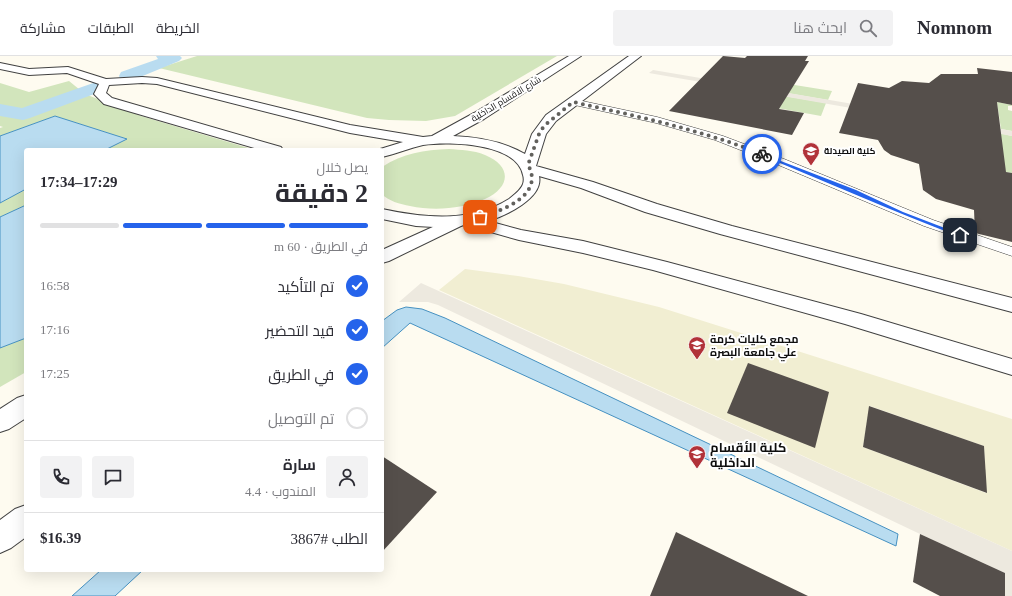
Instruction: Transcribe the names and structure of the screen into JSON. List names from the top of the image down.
{
  "streets": {
    "street": ["شارع الاقسام الداخلية"]
  },
  "places": {
    "school or university": ["كلية الصيدلة", "مجمع كليات كرمة علي جامعة البصرة", "كلية الأقسام الداخلية"]
  },
  "page": {
    "header": "Nomnom",
    "search": "ابحث هنا",
    "nav": ["الخريطة", "الطبقات", "مشاركة"],
    "heading": ["2 دقيقة", "يصل خلال", "17:29–17:34"],
    "panel": [
      "سارة",
      "المندوب · 4.4",
      "الطلب #3867",
      "$16.39"
    ],
    "bar": "في الطريق · 60 m",
    "list": [
      ["تم التأكيد", "16:58"],
      ["قيد التحضير", "17:16"],
      ["في الطريق", "17:25"],
      "تم التوصيل"
    ]
  }
}
